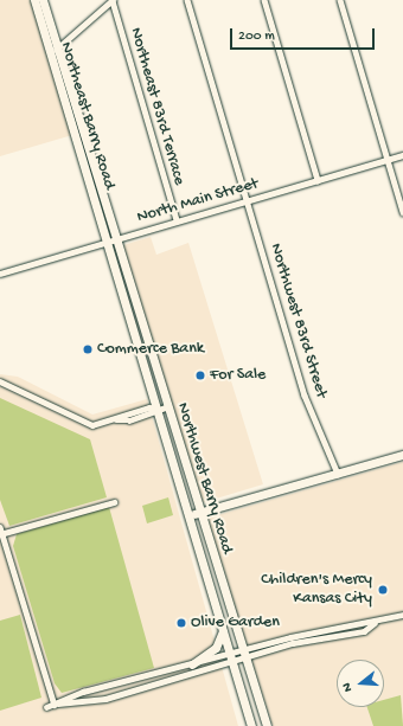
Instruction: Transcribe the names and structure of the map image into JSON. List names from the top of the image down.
{
  "streets": {
    "main road": ["Northeast Barry Road", "Northwest Barry Road"],
    "street": ["Northeast 83rd Terrace", "North Main Street", "Northwest 83rd Street"]
  },
  "crossings": [
    ["Northeast 83rd Terrace", "North Main Street"],
    ["Northeast Barry Road", "North Main Street"],
    ["Northeast Barry Road", "Northwest Barry Road"],
    ["North Main Street", "Northwest 83rd Street"],
    ["North Main Street", "Northwest Barry Road"]
  ],
  "places": [
    "Commerce Bank",
    "For Sale",
    "Children's Mercy Kansas City",
    "Olive Garden"
  ],
  "scale_bar": "200 m",
  "north": "left"
}
